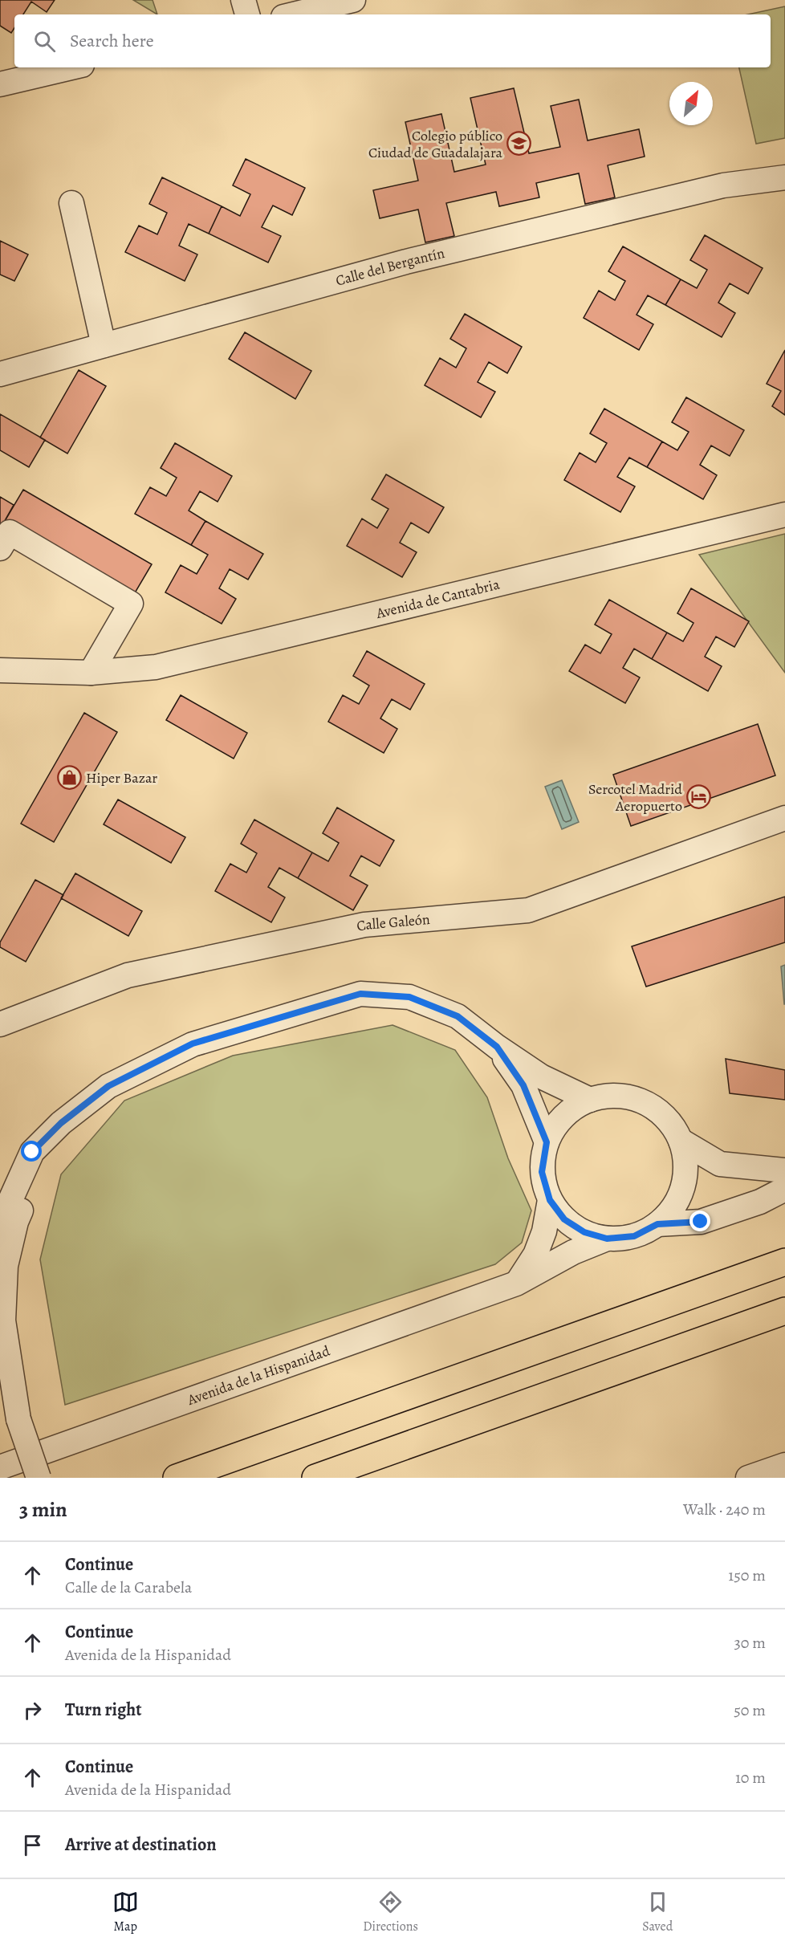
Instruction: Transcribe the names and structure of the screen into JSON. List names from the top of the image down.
{
  "streets": {
    "street": [
      "Calle del Bergantín",
      "Avenida de Cantabria",
      "Calle Galeón",
      "Avenida de la Hispanidad"
    ]
  },
  "places": {
    "school or university": ["Colegio público Ciudad de Guadalajara"],
    "shop": ["Hiper Bazar"],
    "hotel": ["Sercotel Madrid Aeropuerto"]
  },
  "north": "top right",
  "page": {
    "search": "Search here",
    "heading": ["3 min", "Walk · 240 m"],
    "list": [
      ["Continue", "Calle de la Carabela", "150 m"],
      ["Continue", "Avenida de la Hispanidad", "30 m"],
      ["Turn right", "50 m"],
      ["Continue", "Avenida de la Hispanidad", "10 m"],
      "Arrive at destination"
    ],
    "nav": ["Map", "Directions", "Saved"]
  }
}
